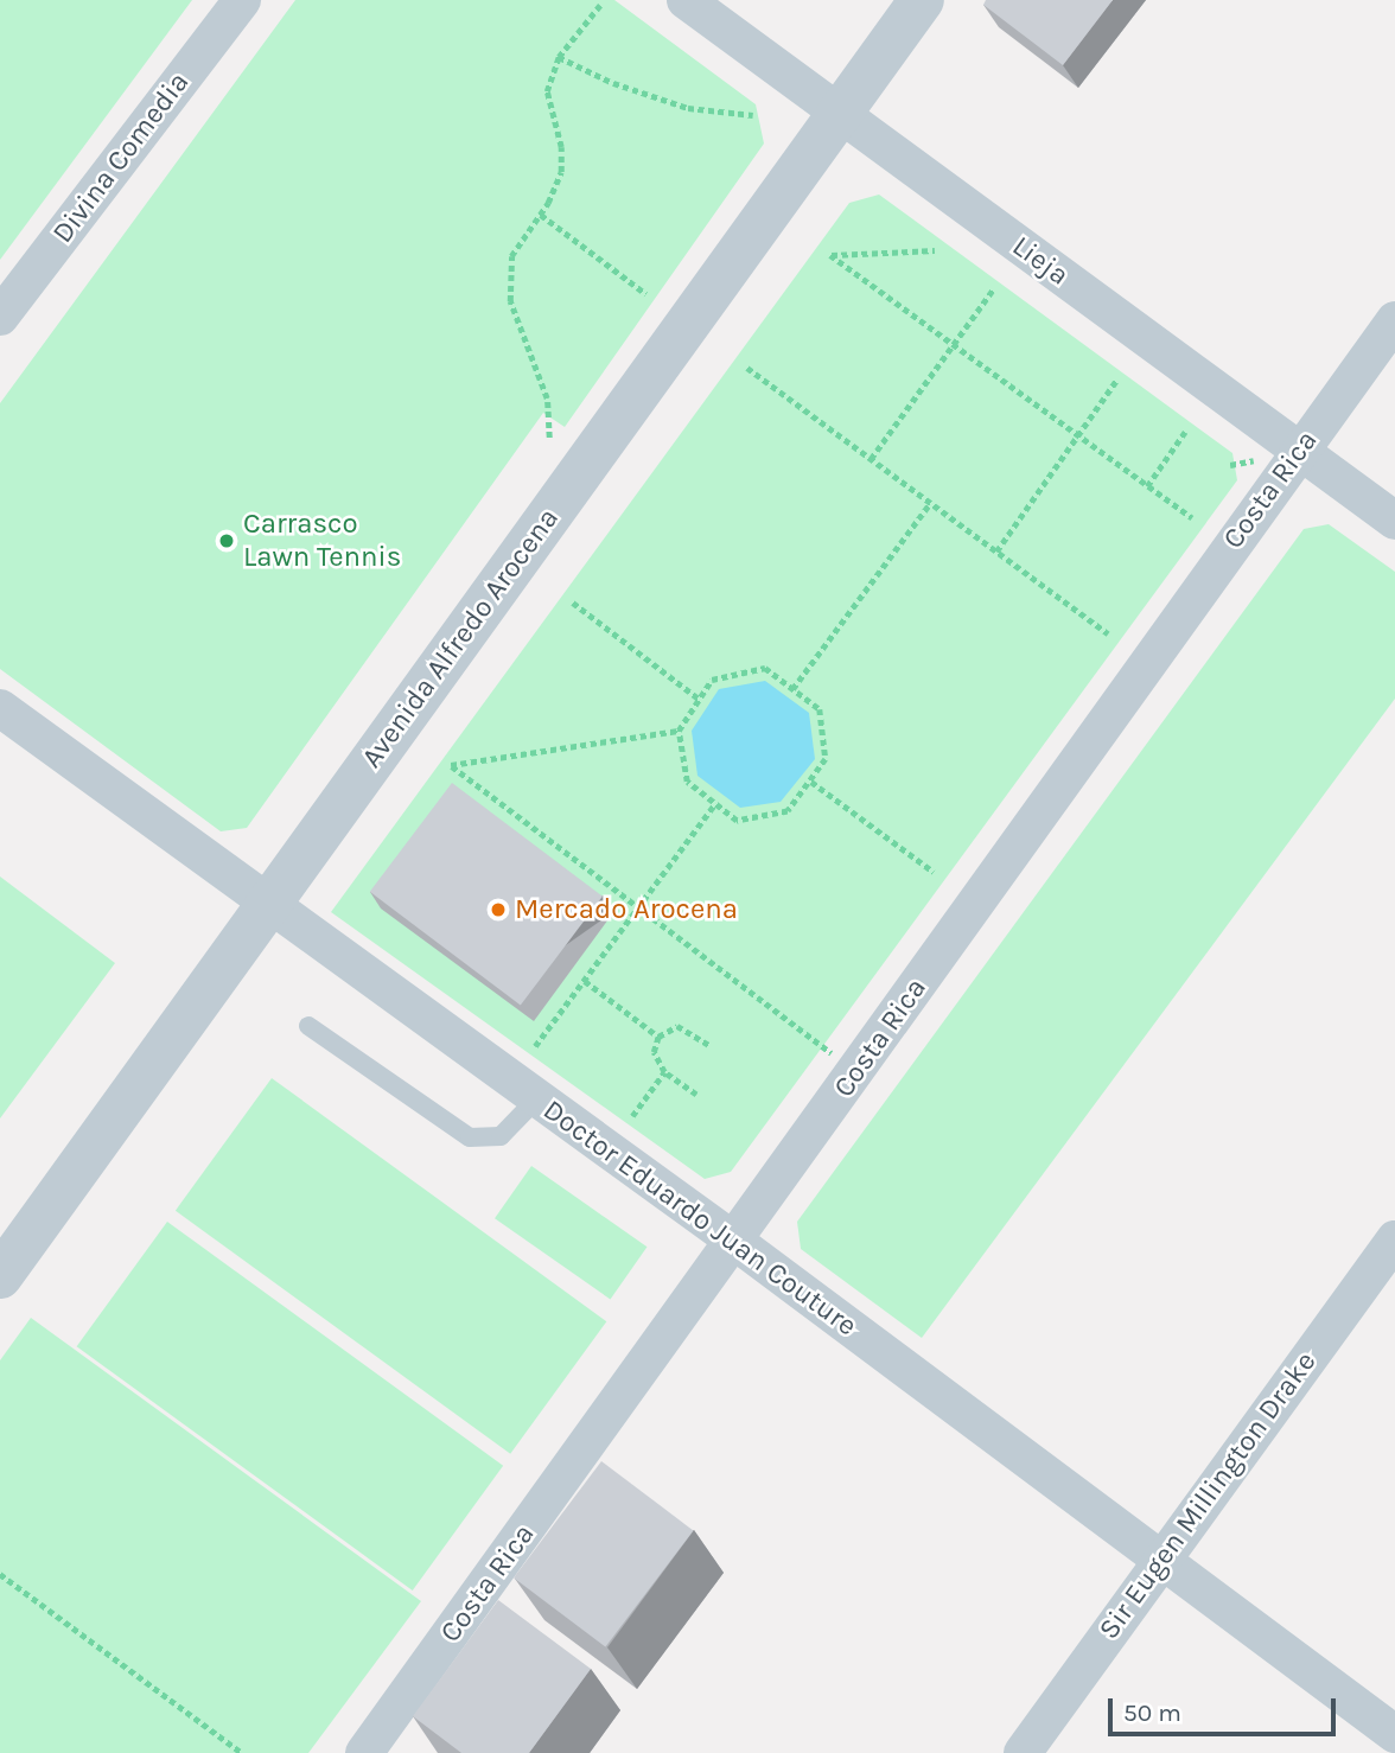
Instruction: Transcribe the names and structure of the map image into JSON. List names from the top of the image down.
{
  "streets": {
    "street": [
      "Divina Comedia",
      "Lieja",
      "Costa Rica",
      "Avenida Alfredo Arocena",
      "Doctor Eduardo Juan Couture",
      "Sir Eugen Millington Drake"
    ]
  },
  "crossings": [
    ["Lieja", "Costa Rica"],
    ["Lieja", "Avenida Alfredo Arocena"],
    ["Costa Rica", "Doctor Eduardo Juan Couture"],
    ["Avenida Alfredo Arocena", "Doctor Eduardo Juan Couture"],
    ["Doctor Eduardo Juan Couture", "Sir Eugen Millington Drake"]
  ],
  "places": ["Carrasco Lawn Tennis", "Mercado Arocena"],
  "scale_bar": "50 m"
}
